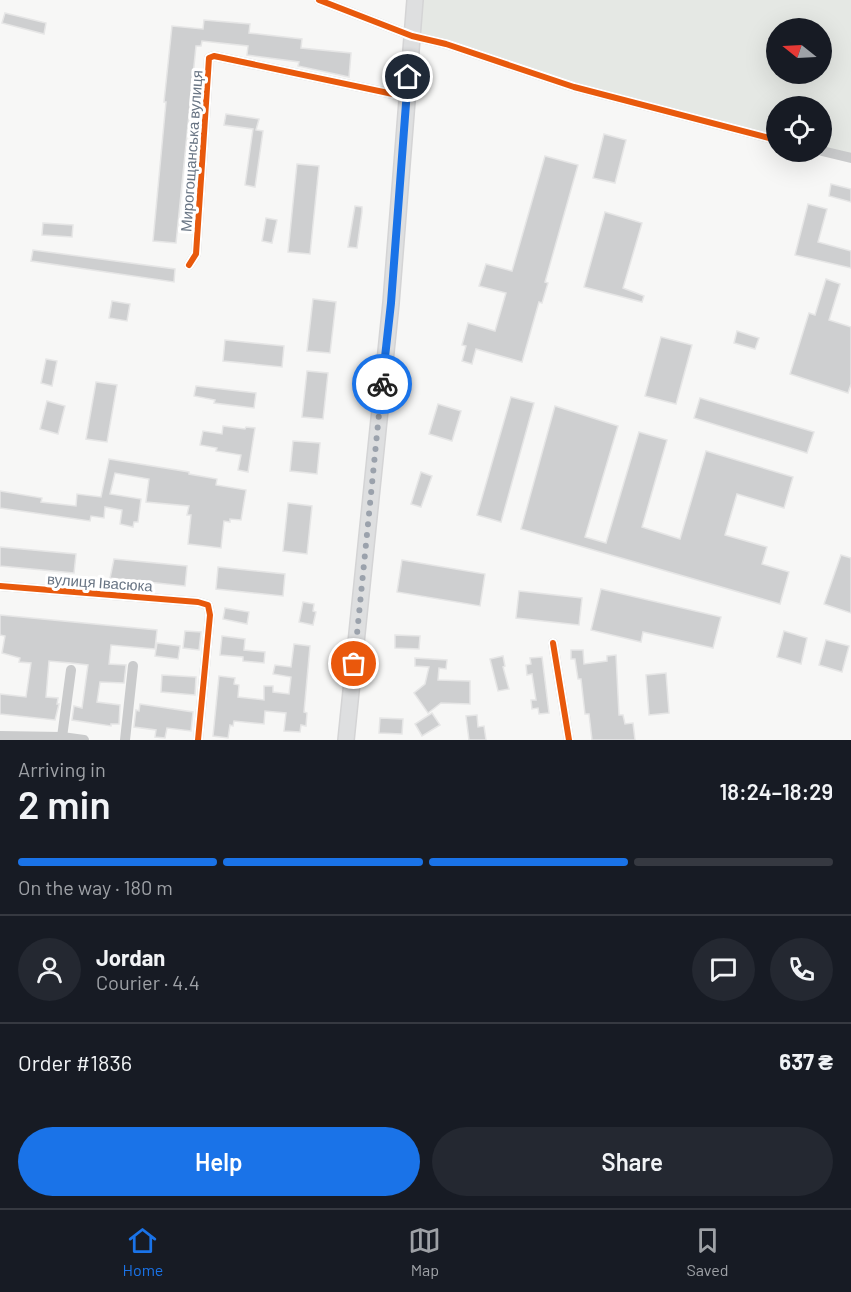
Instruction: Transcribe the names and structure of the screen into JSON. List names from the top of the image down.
{
  "streets": {
    "street": ["Мирогощанська вулиця", "вулиця Івасюка"]
  },
  "north": "left",
  "page": {
    "heading": ["2 min", "Arriving in", "18:24–18:29"],
    "panel": [
      "Jordan",
      "Courier · 4.4",
      "Order #1836",
      "637 ₴"
    ],
    "bar": "On the way · 180 m",
    "buttons": ["Help", "Share"],
    "tabs": ["Home", "Map", "Saved"]
  }
}
